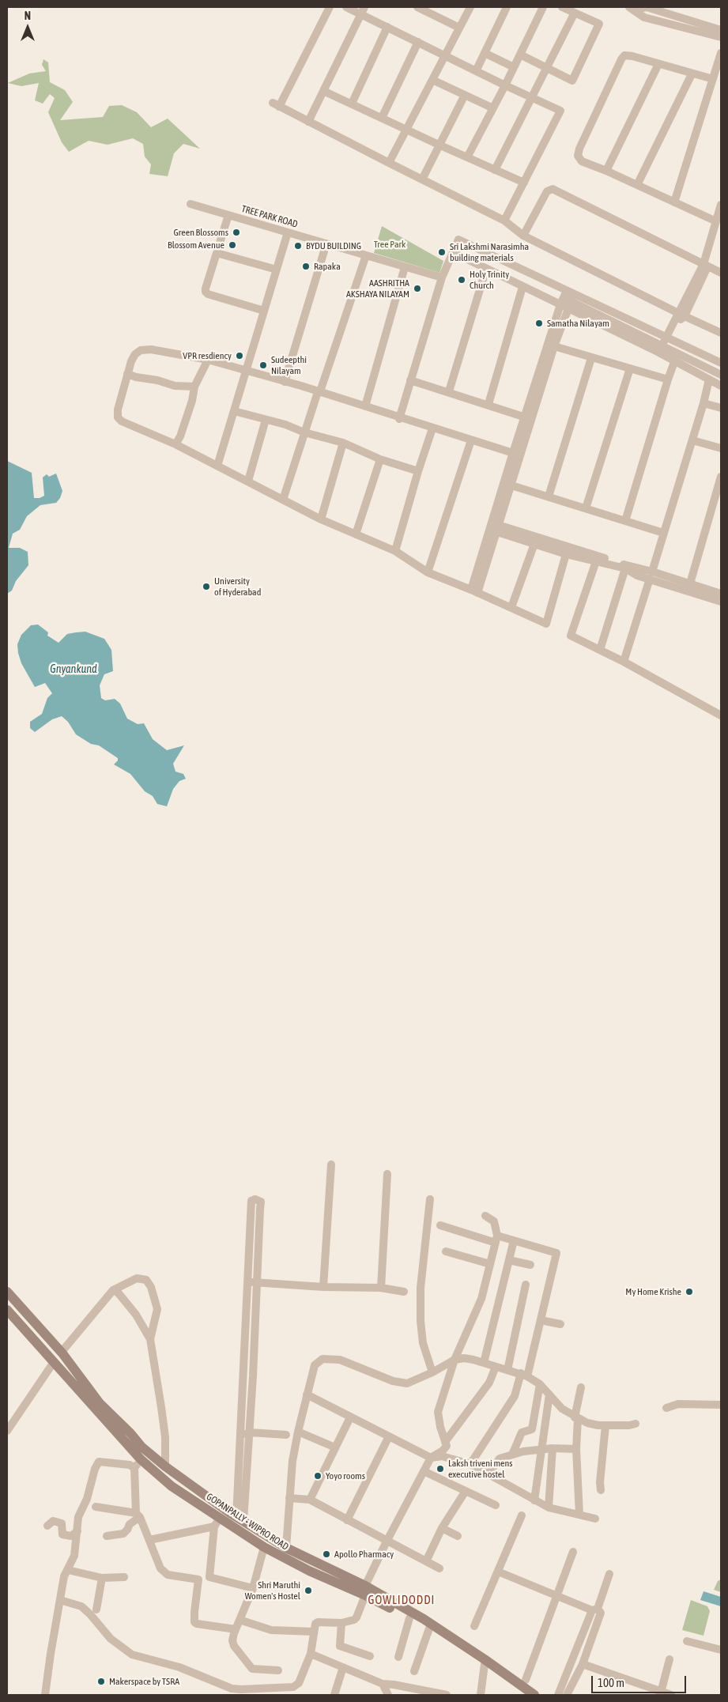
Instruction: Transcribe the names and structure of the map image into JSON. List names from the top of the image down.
{
  "streets": {
    "main road": ["GOPANPALLY - WIPRO ROAD"],
    "street": ["TREE PARK ROAD"]
  },
  "districts": ["GOWLIDODDI"],
  "water": ["Gnyankund"],
  "parks": ["Tree Park"],
  "places": [
    "Green Blossoms",
    "Blossom Avenue",
    "BYDU BUILDING",
    "Sri Lakshmi Narasimha building materials",
    "Rapaka",
    "Holy Trinity Church",
    "AASHRITHA AKSHAYA NILAYAM",
    "Samatha Nilayam",
    "VPR resdiency",
    "Sudeepthi Nilayam",
    "University of Hyderabad",
    "My Home Krishe",
    "Laksh triveni mens executive hostel",
    "Yoyo rooms",
    "Apollo Pharmacy",
    "Shri Maruthi Women's Hostel",
    "Makerspace by TSRA"
  ],
  "scale_bar": "100 m",
  "north": "top"
}
